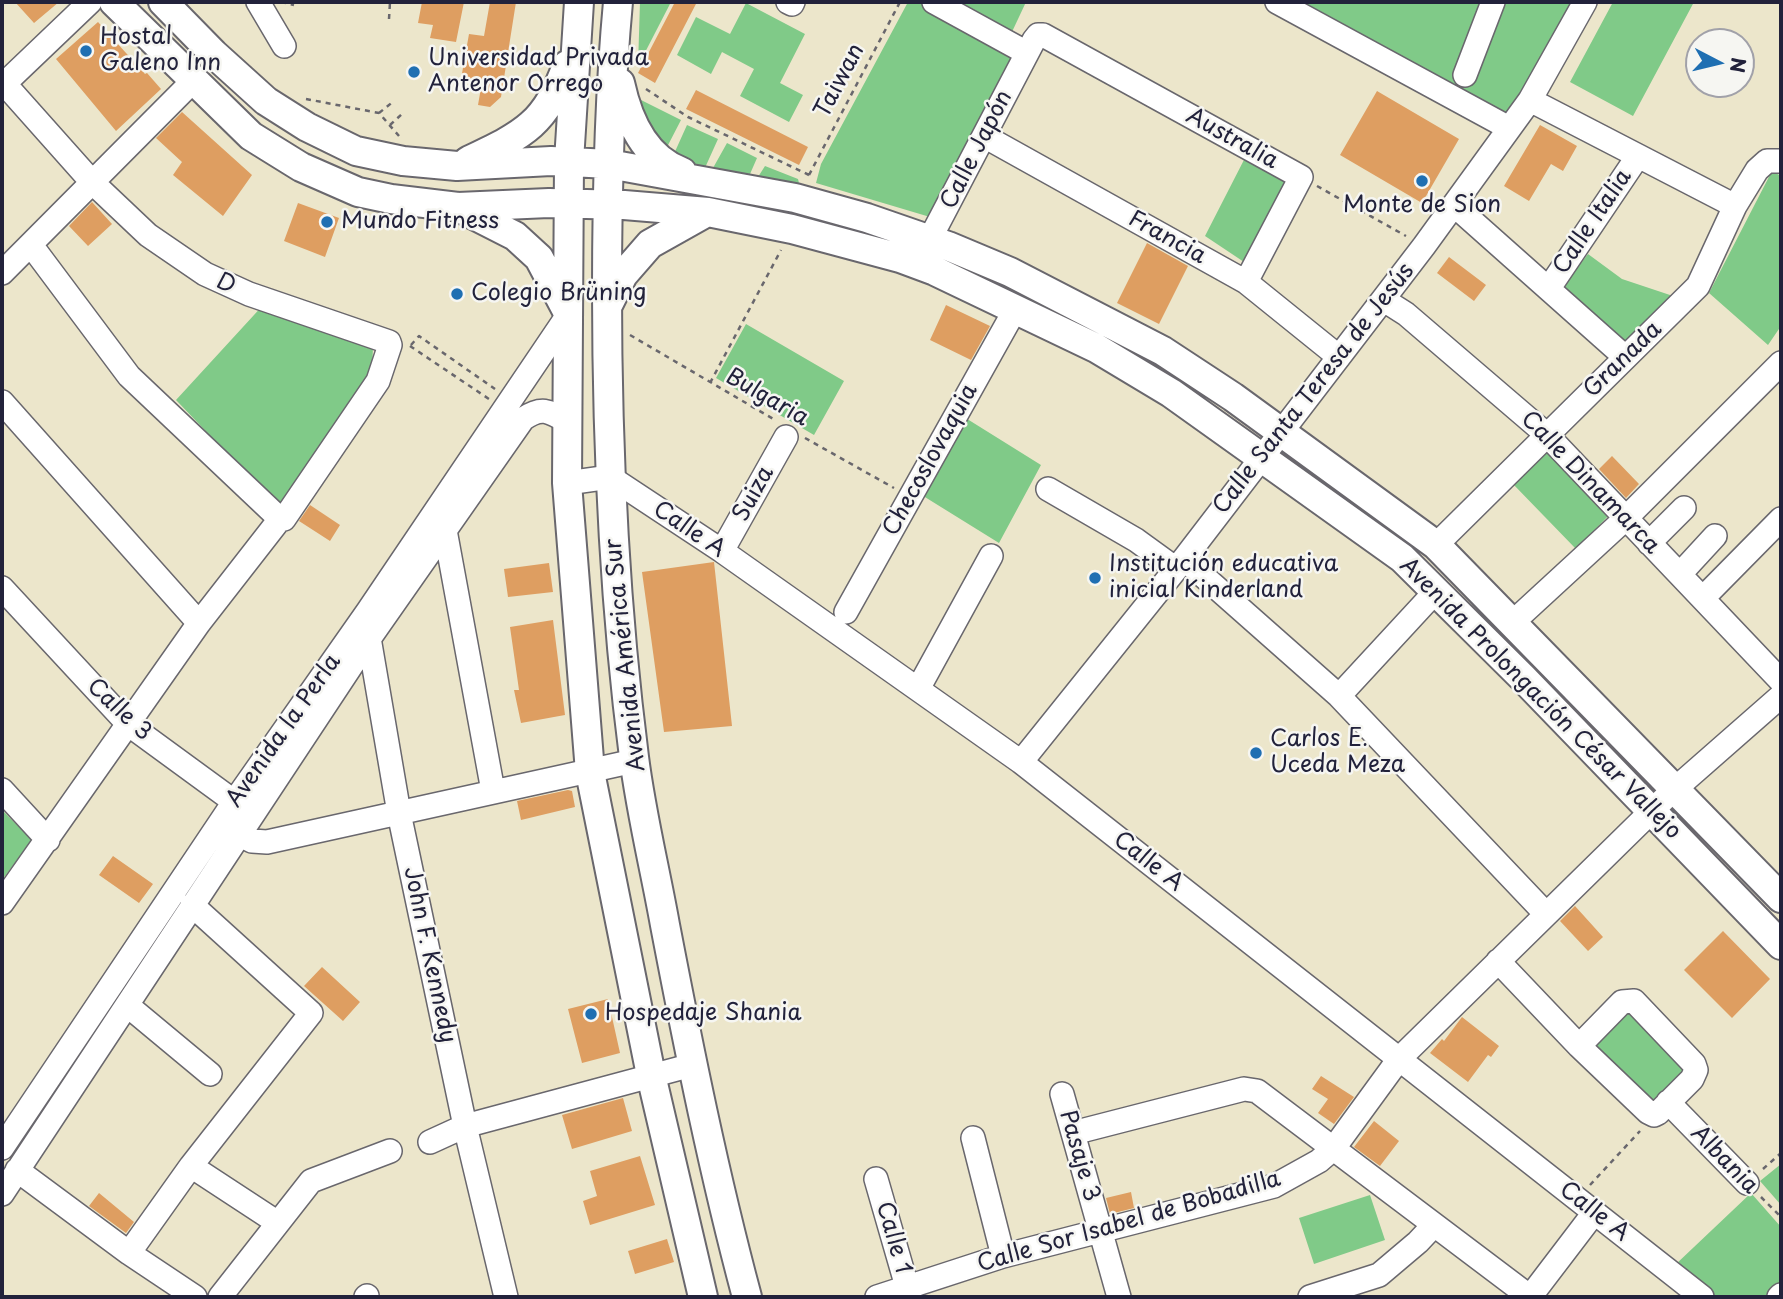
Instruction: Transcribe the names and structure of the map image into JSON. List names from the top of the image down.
{
  "streets": {
    "main road": ["Avenida América Sur", "Avenida Prolongación César Vallejo"],
    "street": [
      "Australia",
      "Calle Japón",
      "Calle Italia",
      "Francia",
      "D",
      "Granada",
      "Calle Santa Teresa de Jesús",
      "Checoslovaquia",
      "Calle Dinamarca",
      "Suiza",
      "Calle A",
      "Calle 3",
      "Avenida la Perla",
      "John F. Kennedy",
      "Pasaje 3",
      "Albania",
      "Calle Sor Isabel de Bobadilla",
      "Calle 1"
    ],
    "path": ["Taiwan", "Bulgaria"]
  },
  "crossings": [
    ["Australia", "Calle Japón"],
    ["Australia", "Calle Santa Teresa de Jesús"],
    ["Calle Japón", "Francia"],
    ["Calle Japón", "Avenida Prolongación César Vallejo"],
    ["Francia", "Calle Santa Teresa de Jesús"],
    ["Granada", "Calle Dinamarca"],
    ["Granada", "Avenida Prolongación César Vallejo"],
    ["Calle Santa Teresa de Jesús", "Calle Dinamarca"],
    ["Calle Santa Teresa de Jesús", "Calle A"],
    ["Calle Santa Teresa de Jesús", "Avenida Prolongación César Vallejo"],
    ["Bulgaria", "Checoslovaquia"],
    ["Bulgaria", "Suiza"],
    ["Bulgaria", "Avenida América Sur"],
    ["Checoslovaquia", "Avenida Prolongación César Vallejo"],
    ["Suiza", "Calle A"],
    ["Calle A", "Avenida América Sur"],
    ["Calle A", "Calle Sor Isabel de Bobadilla"],
    ["Avenida América Sur", "Avenida Prolongación César Vallejo"],
    ["Avenida América Sur", "Avenida la Perla"],
    ["Avenida Prolongación César Vallejo", "Calle Sor Isabel de Bobadilla"],
    ["Calle 3", "Avenida la Perla"],
    ["Avenida la Perla", "John F. Kennedy"],
    ["Pasaje 3", "Calle Sor Isabel de Bobadilla"],
    ["Albania", "Calle Sor Isabel de Bobadilla"],
    ["Calle Sor Isabel de Bobadilla", "Calle 1"]
  ],
  "places": [
    "Hostal Galeno Inn",
    "Universidad Privada Antenor Orrego",
    "Monte de Sion",
    "Mundo Fitness",
    "Colegio Brüning",
    "Institución educativa inicial Kinderland",
    "Carlos E. Uceda Meza",
    "Hospedaje Shania"
  ],
  "north": "right"
}
